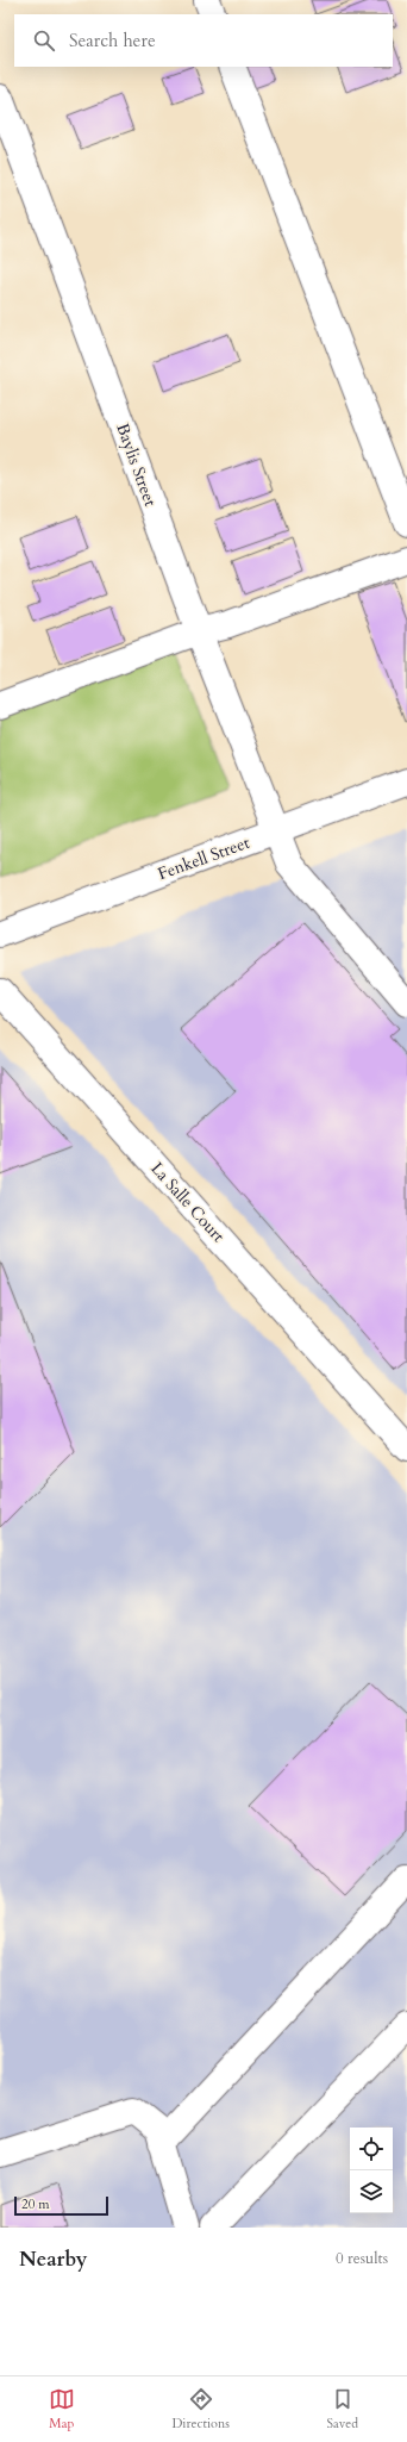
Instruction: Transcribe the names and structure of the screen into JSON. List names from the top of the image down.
{
  "streets": {
    "street": ["Baylis Street", "Fenkell Street", "La Salle Court"]
  },
  "crossings": [
    ["Baylis Street", "Fenkell Street"]
  ],
  "scale_bar": "20 m",
  "page": {
    "search": "Search here",
    "scale": "20 m",
    "heading": ["Nearby", "0 results"],
    "nav": ["Map", "Directions", "Saved"]
  }
}
